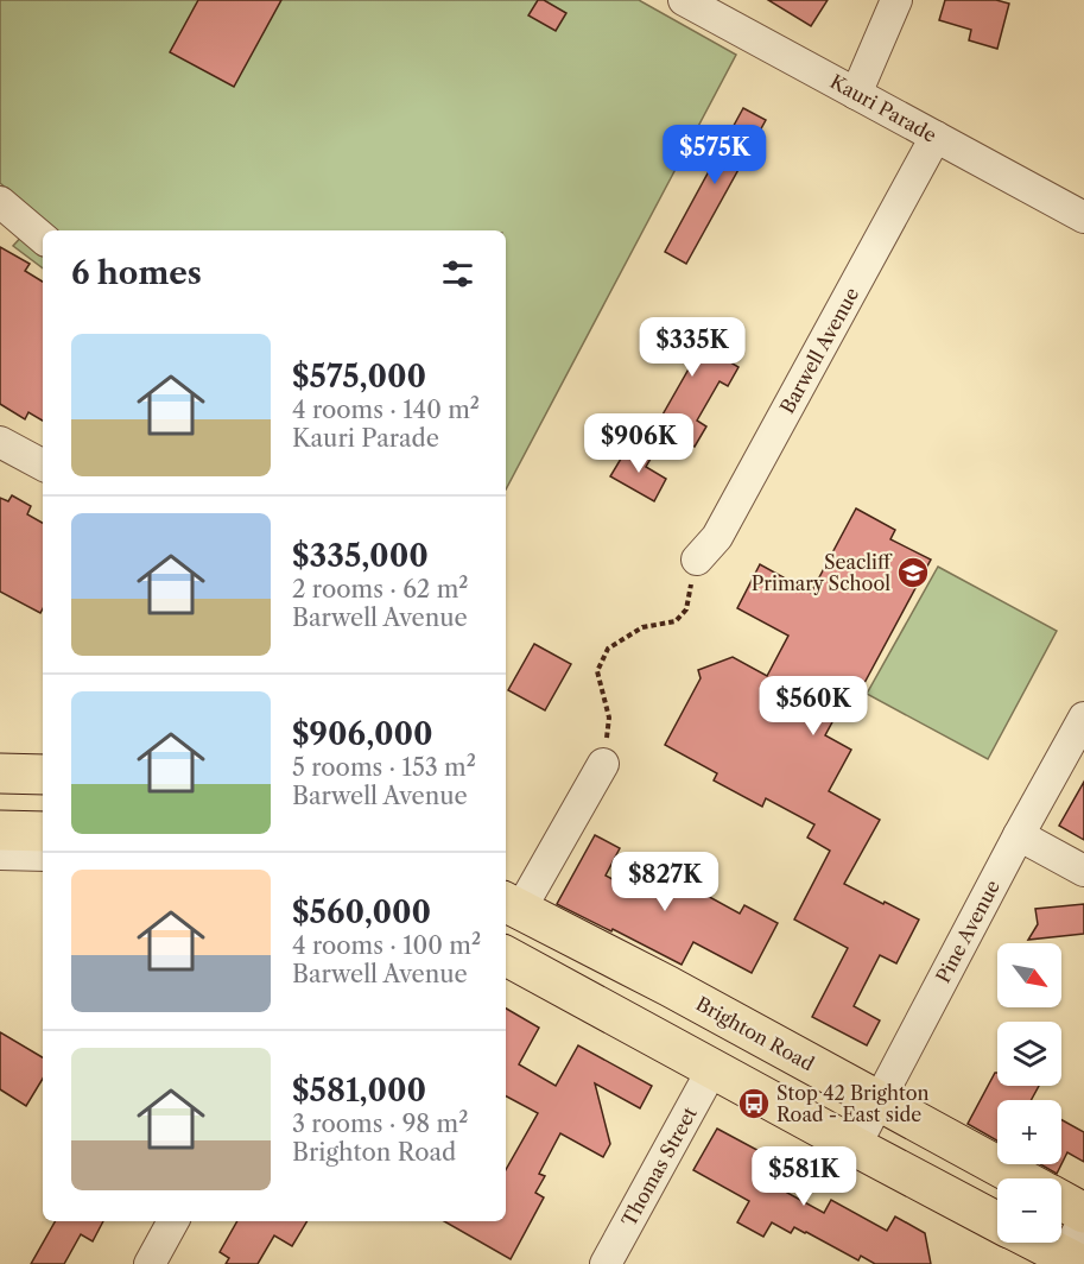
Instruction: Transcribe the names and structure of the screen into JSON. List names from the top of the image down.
{
  "streets": {
    "main road": ["Brighton Road"],
    "street": [
      "Kauri Parade",
      "Barwell Avenue",
      "Pine Avenue",
      "Thomas Street"
    ]
  },
  "crossings": [
    ["Kauri Parade", "Barwell Avenue"],
    ["Pine Avenue", "Brighton Road"]
  ],
  "places": {
    "school or university": ["Seacliff Primary School"],
    "bus stop": ["Stop 42 Brighton Road - East side"]
  },
  "north": "bottom right",
  "page": {
    "price": [
      "$575K",
      "$335K",
      "$906K",
      "$560K",
      "$827K",
      "$581K"
    ],
    "heading": "6 homes",
    "list": [
      {
        "name": "$575,000",
        "note": "4 rooms · 140 m² · Kauri Parade"
      },
      {
        "name": "$335,000",
        "note": "2 rooms · 62 m² · Barwell Avenue"
      },
      {
        "name": "$906,000",
        "note": "5 rooms · 153 m² · Barwell Avenue"
      },
      {
        "name": "$560,000",
        "note": "4 rooms · 100 m² · Barwell Avenue"
      },
      {
        "name": "$581,000",
        "note": "3 rooms · 98 m² · Brighton Road"
      }
    ],
    "map_buttons": ["+", "−"]
  }
}
